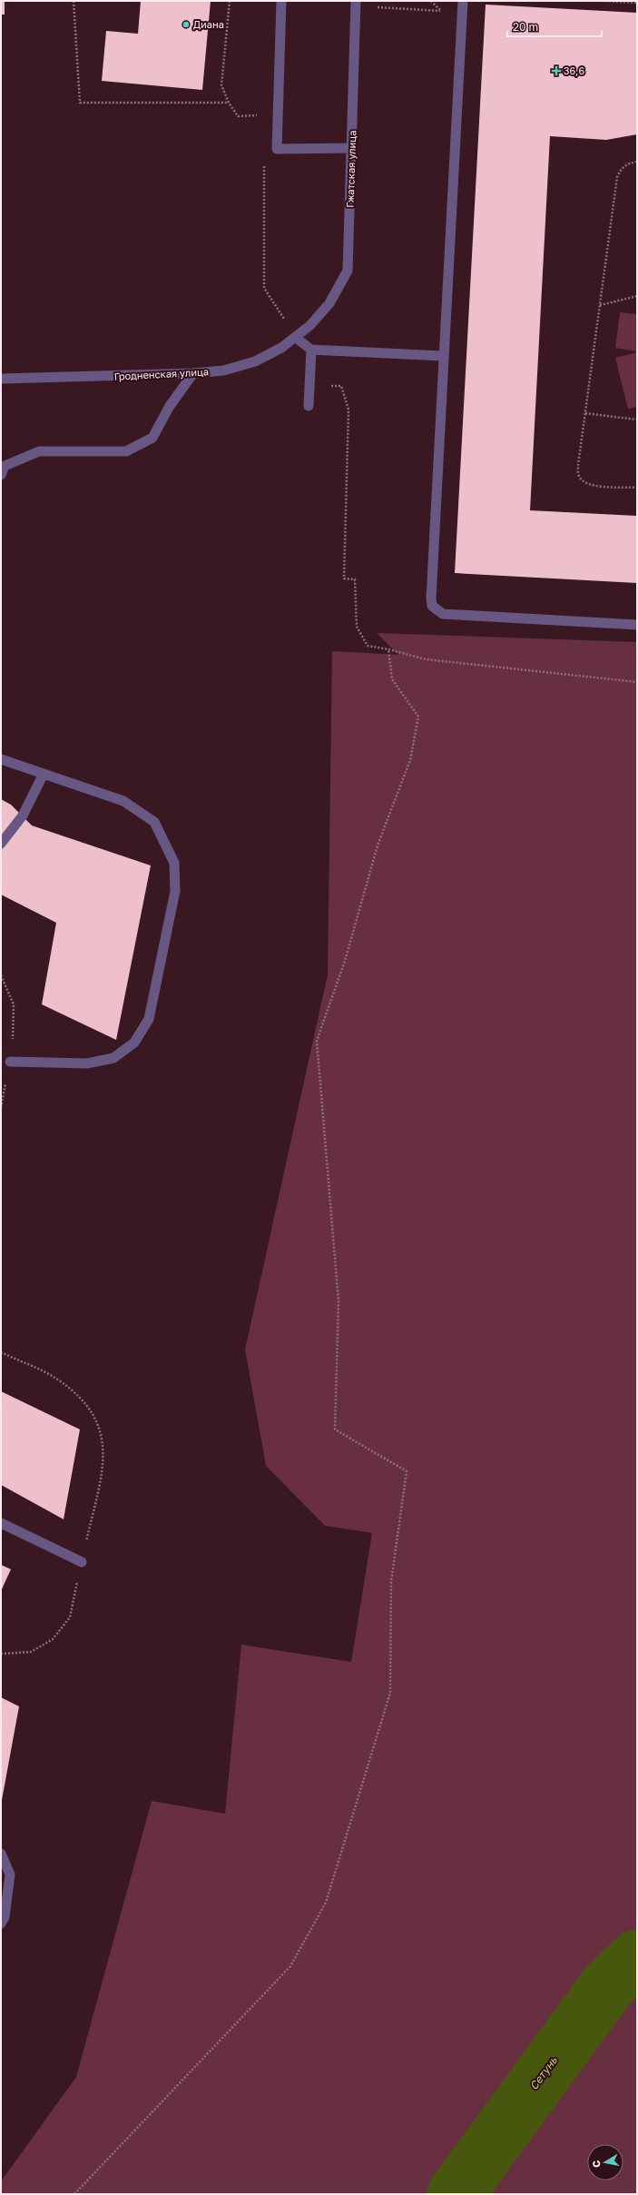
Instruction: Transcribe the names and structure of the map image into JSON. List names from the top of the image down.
{
  "streets": {
    "street": ["Гжатская улица", "Гродненская улица"]
  },
  "crossings": [
    ["Гжатская улица", "Гродненская улица"]
  ],
  "water": ["Сетунь"],
  "places": {
    "other": ["Диана"],
    "health": ["36,6"]
  },
  "scale_bar": "20 m",
  "north": "left"
}
